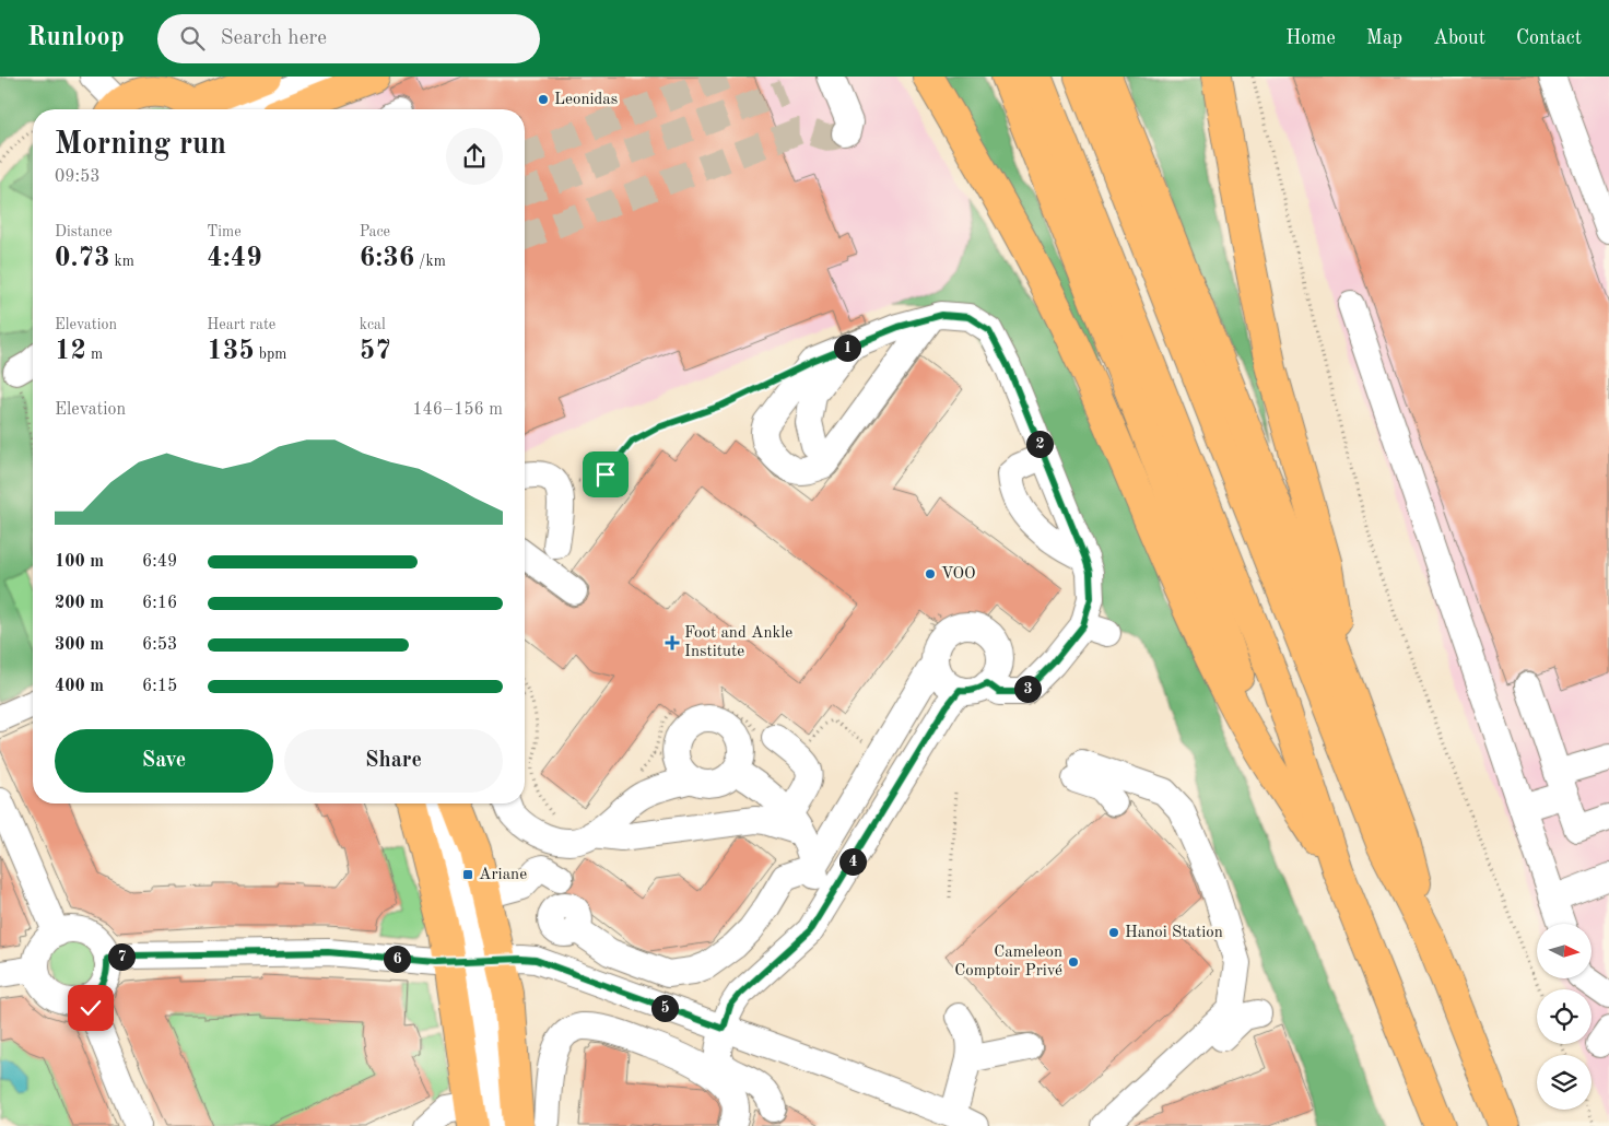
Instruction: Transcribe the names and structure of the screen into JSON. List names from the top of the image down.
{
  "places": {
    "other": [
      "Leonidas",
      "VOO",
      "Hanoi Station",
      "Cameleon Comptoir Privé"
    ],
    "health": ["Foot and Ankle Institute"],
    "transit": ["Ariane"]
  },
  "north": "right",
  "page": {
    "header": "Runloop",
    "search": "Search here",
    "nav": [
      "Home",
      "Map",
      "About",
      "Contact"
    ],
    "heading": ["Morning run", "09:53"],
    "stats": [
      ["Distance", "0.73 km"],
      ["Time", "4:49"],
      ["Pace", "6:36 /km"],
      ["Elevation", "12 m"],
      ["Heart rate", "135 bpm"],
      ["kcal", "57"]
    ],
    "pins": [
      "1",
      "2",
      "3",
      "4",
      "7",
      "6",
      "5"
    ],
    "chart": ["Elevation", "146–156 m"],
    "list": [
      {
        "name": "100 m",
        "note": "6:49"
      },
      {
        "name": "200 m",
        "note": "6:16"
      },
      {
        "name": "300 m",
        "note": "6:53"
      },
      {
        "name": "400 m",
        "note": "6:15"
      }
    ],
    "buttons": ["Save", "Share"]
  }
}
